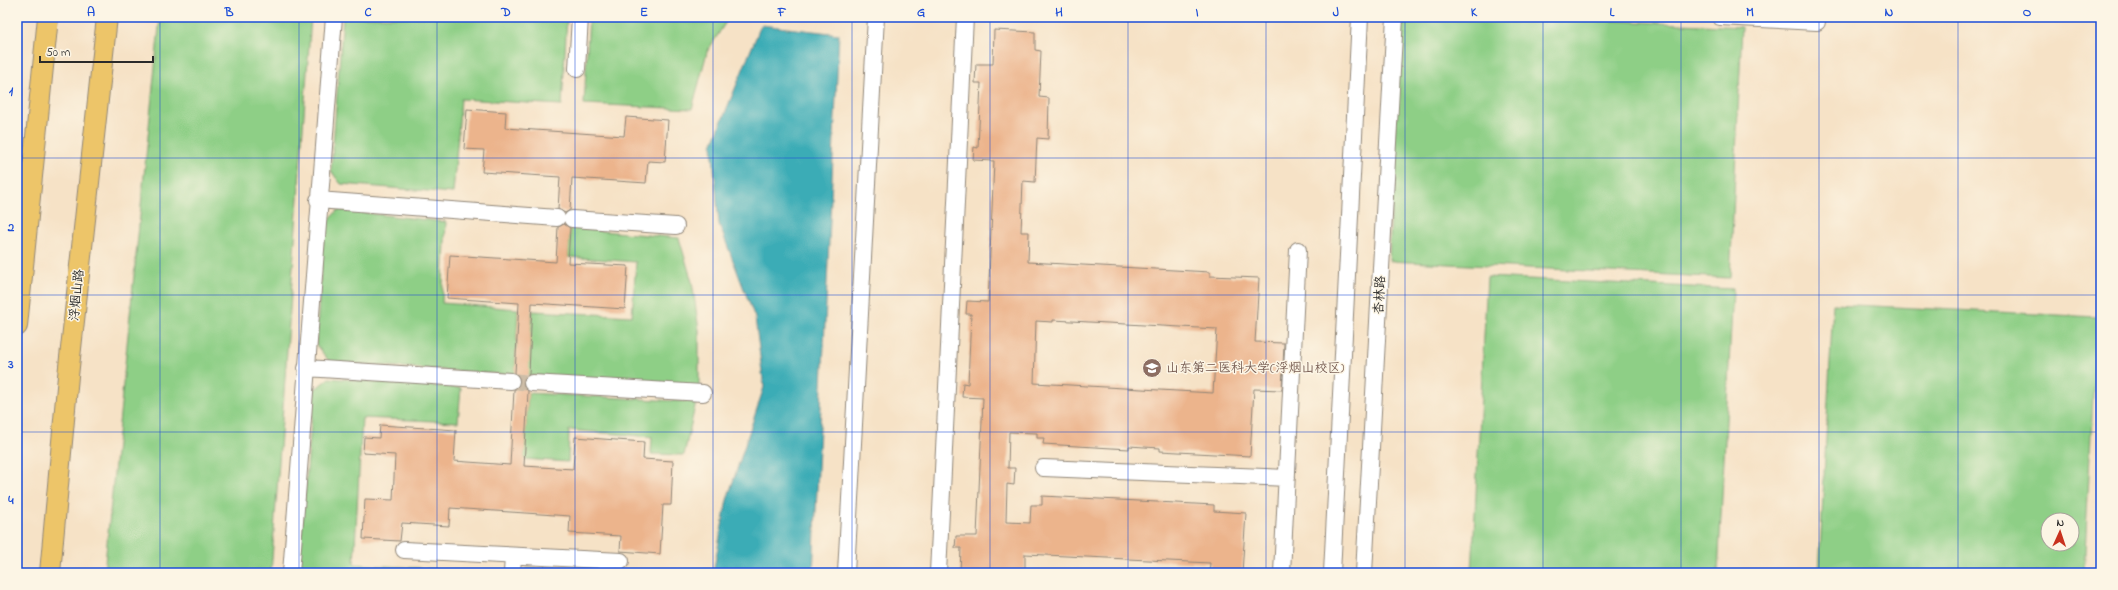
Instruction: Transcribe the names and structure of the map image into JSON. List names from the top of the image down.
{
  "streets": {
    "main road": ["浮烟山路"],
    "lane": ["杏林路"]
  },
  "places": {
    "school or university": ["山东第二医科大学(浮烟山校区)"]
  },
  "scale_bar": "50 m",
  "north": "top",
  "grid": {
    "columns": [
      "A",
      "B",
      "C",
      "D",
      "E",
      "F",
      "G",
      "H",
      "I",
      "J",
      "K",
      "L",
      "M",
      "N",
      "O"
    ],
    "rows": [
      "1",
      "2",
      "3",
      "4"
    ]
  }
}
